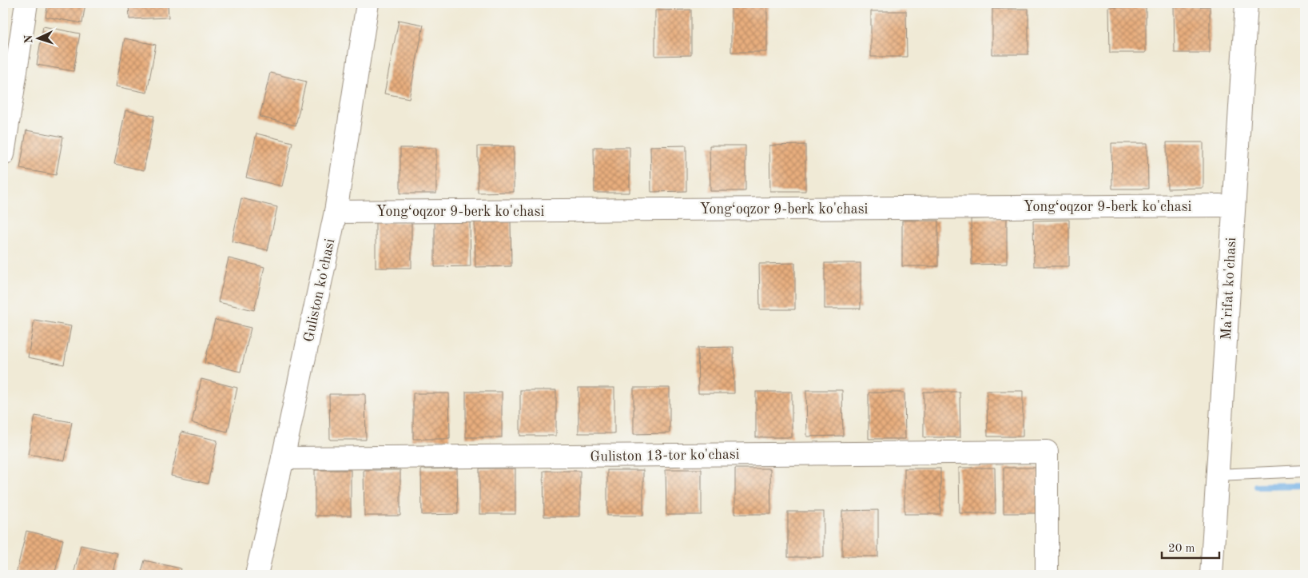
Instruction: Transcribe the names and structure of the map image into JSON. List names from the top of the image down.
{
  "streets": {
    "street": [
      "Yong‘oqzor 9-berk ko'chasi",
      "Ma'rifat ko'chasi",
      "Guliston ko'chasi",
      "Guliston 13-tor ko'chasi"
    ]
  },
  "crossings": [
    ["Yong‘oqzor 9-berk ko'chasi", "Ma'rifat ko'chasi"],
    ["Yong‘oqzor 9-berk ko'chasi", "Guliston ko'chasi"],
    ["Guliston ko'chasi", "Guliston 13-tor ko'chasi"]
  ],
  "scale_bar": "20 m",
  "north": "left"
}
